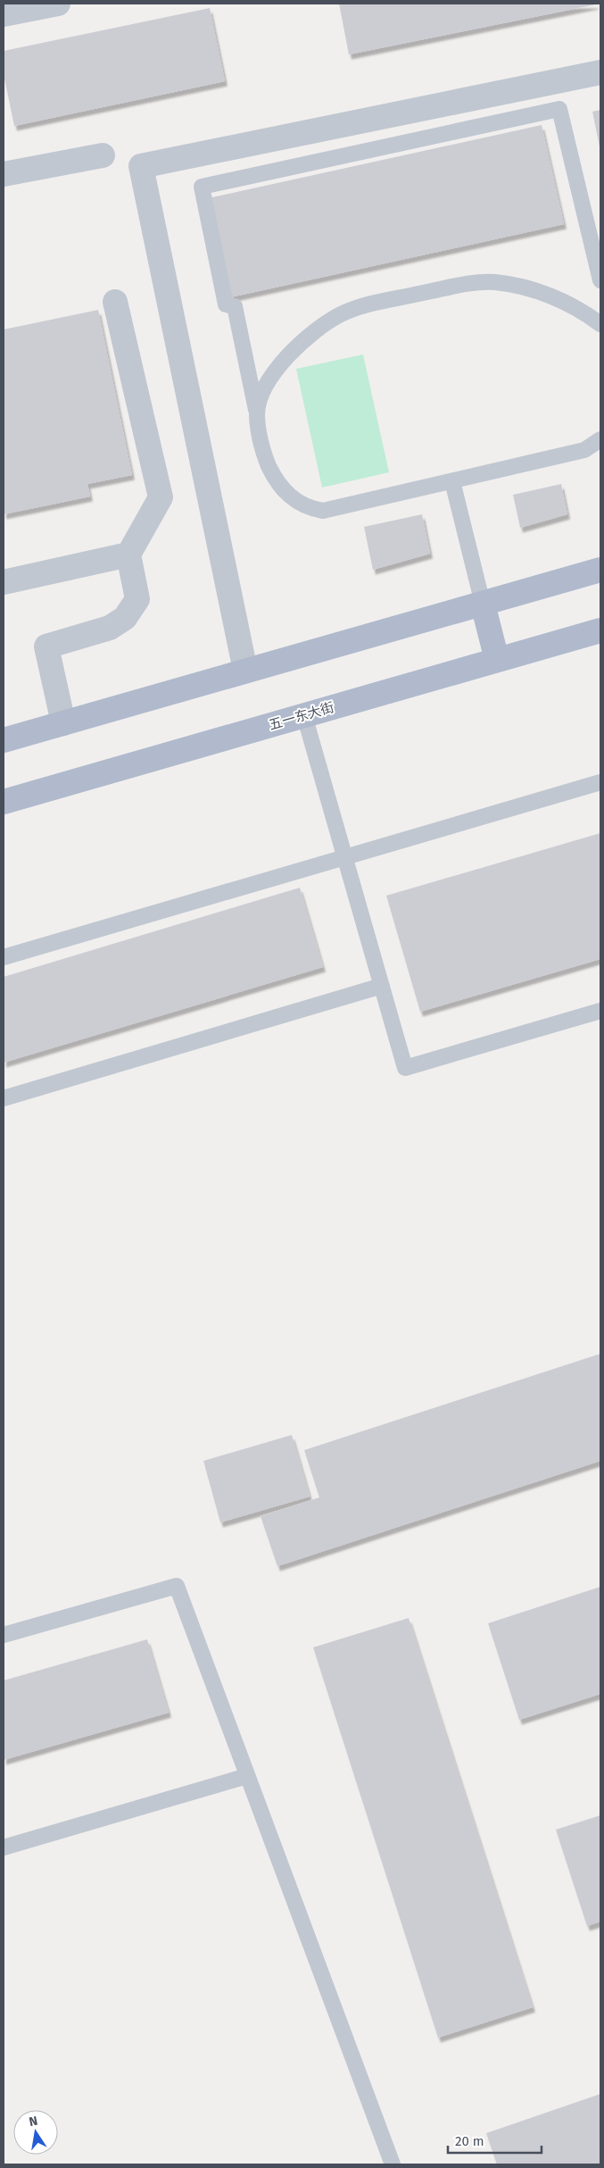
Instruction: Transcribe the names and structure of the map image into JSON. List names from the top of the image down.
{
  "streets": {
    "main road": ["五一东大街"]
  },
  "scale_bar": "20 m",
  "north": "top"
}
